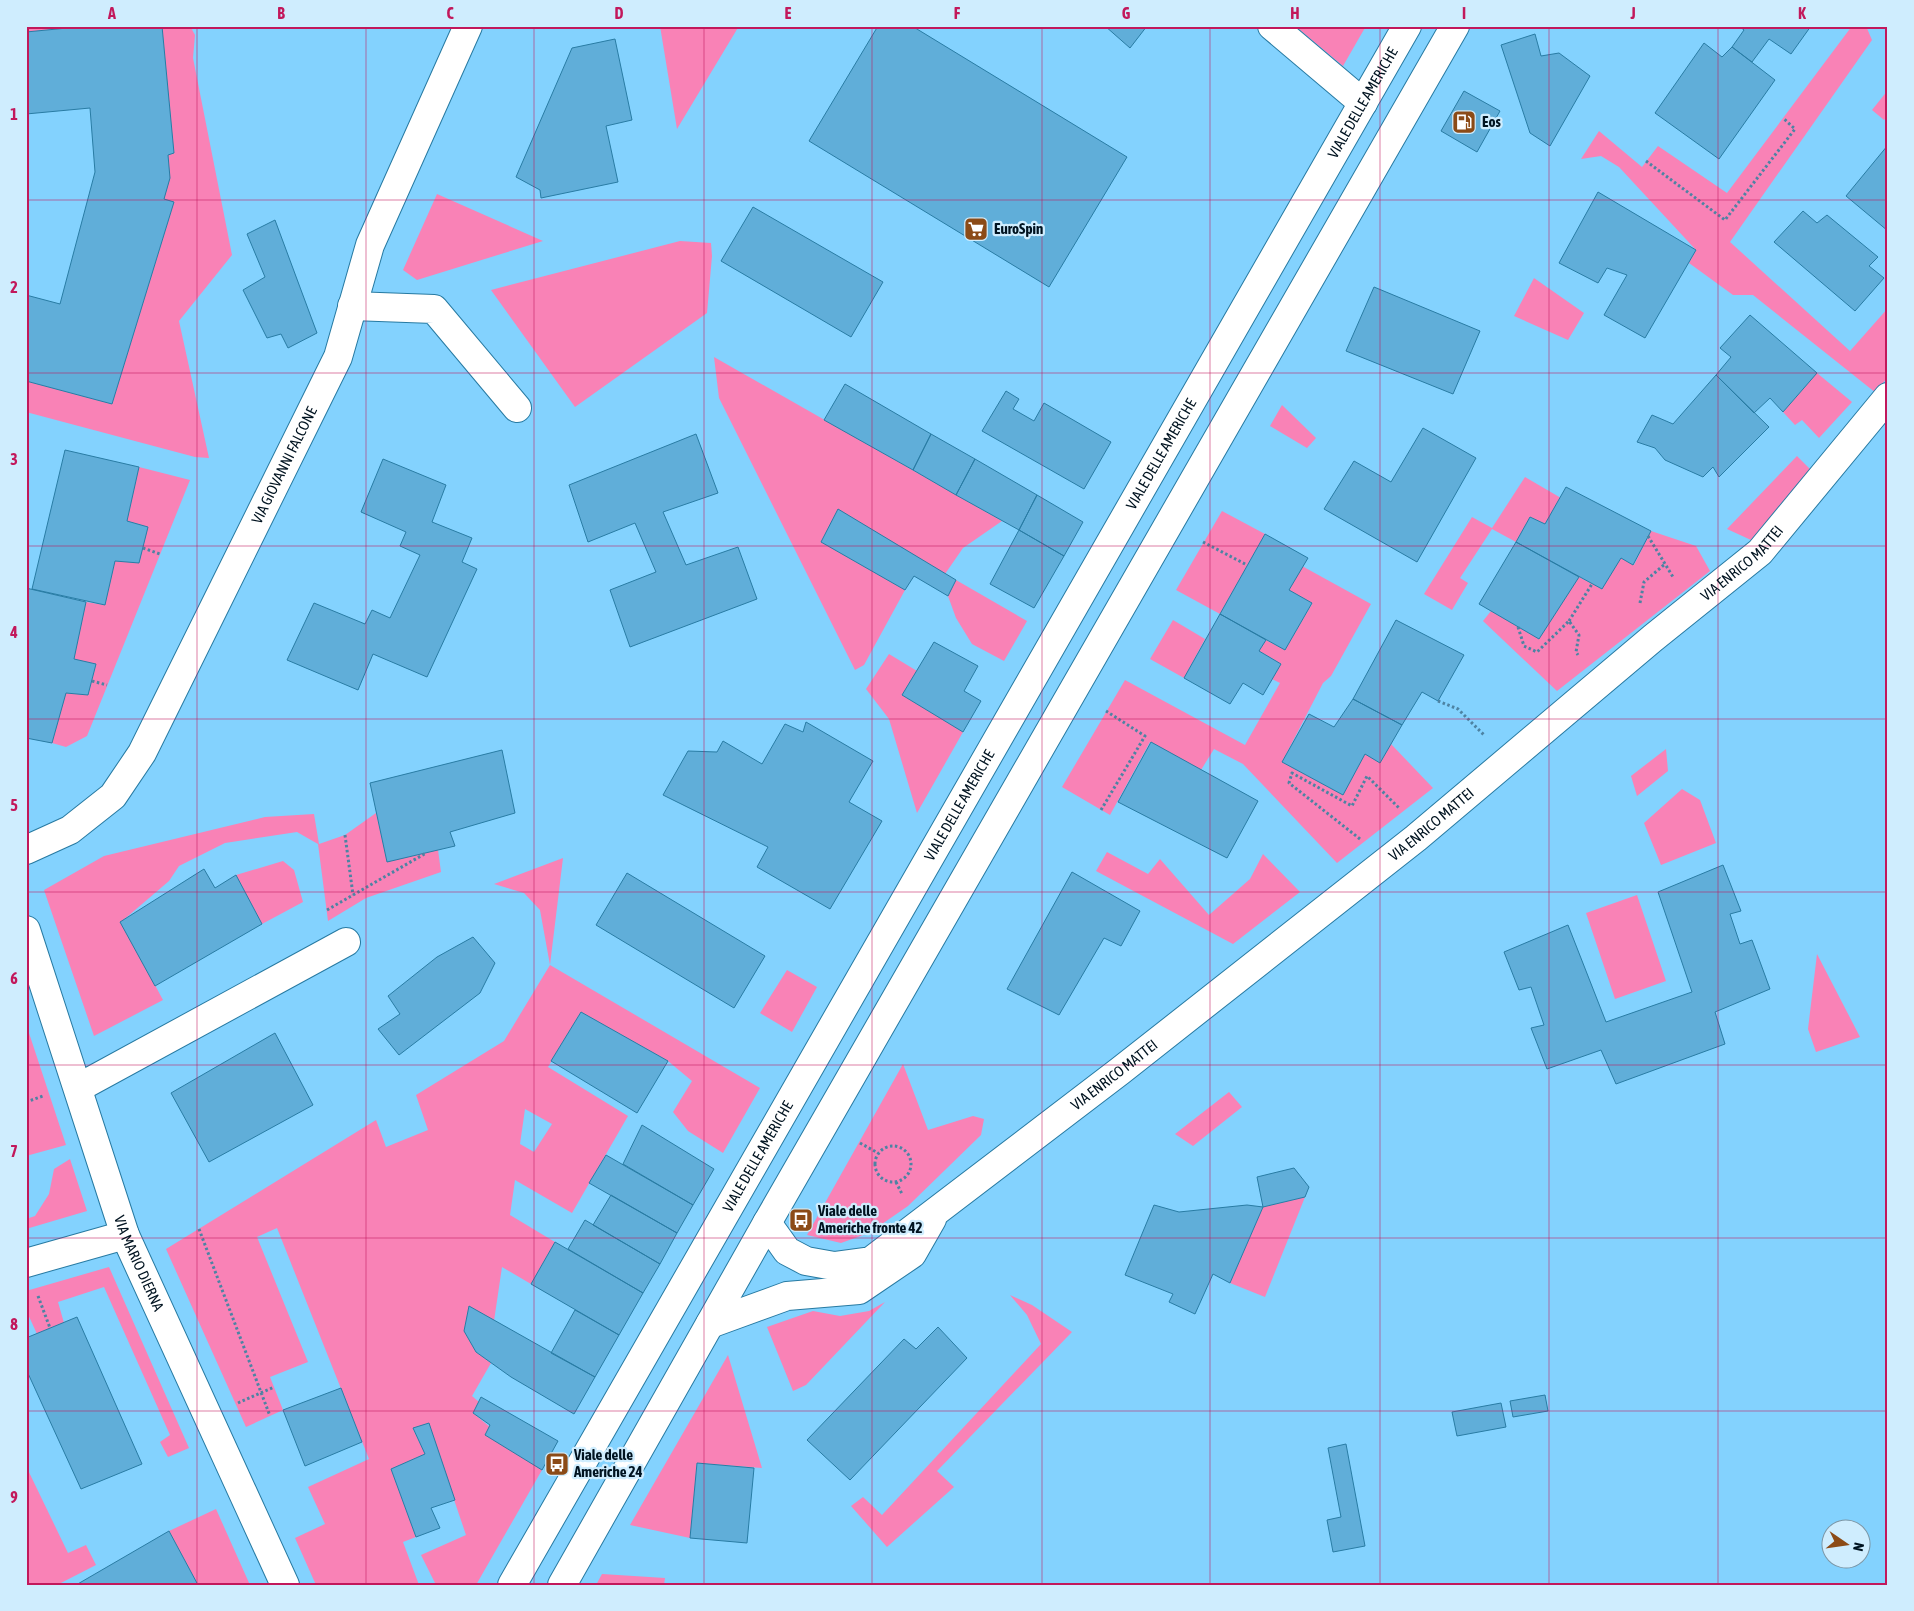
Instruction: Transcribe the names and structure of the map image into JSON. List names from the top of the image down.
{
  "streets": {
    "street": [
      "VIALE DELLE AMERICHE",
      "VIA GIOVANNI FALCONE",
      "VIA ENRICO MATTEI",
      "VIA MARIO DIERNA"
    ]
  },
  "places": {
    "fuel station": ["Eos"],
    "supermarket": ["EuroSpin"],
    "bus stop": ["Viale delle Americhe fronte 42", "Viale delle Americhe 24"]
  },
  "north": "right",
  "grid": {
    "columns": [
      "A",
      "B",
      "C",
      "D",
      "E",
      "F",
      "G",
      "H",
      "I",
      "J",
      "K"
    ],
    "rows": [
      "1",
      "2",
      "3",
      "4",
      "5",
      "6",
      "7",
      "8",
      "9"
    ]
  }
}
